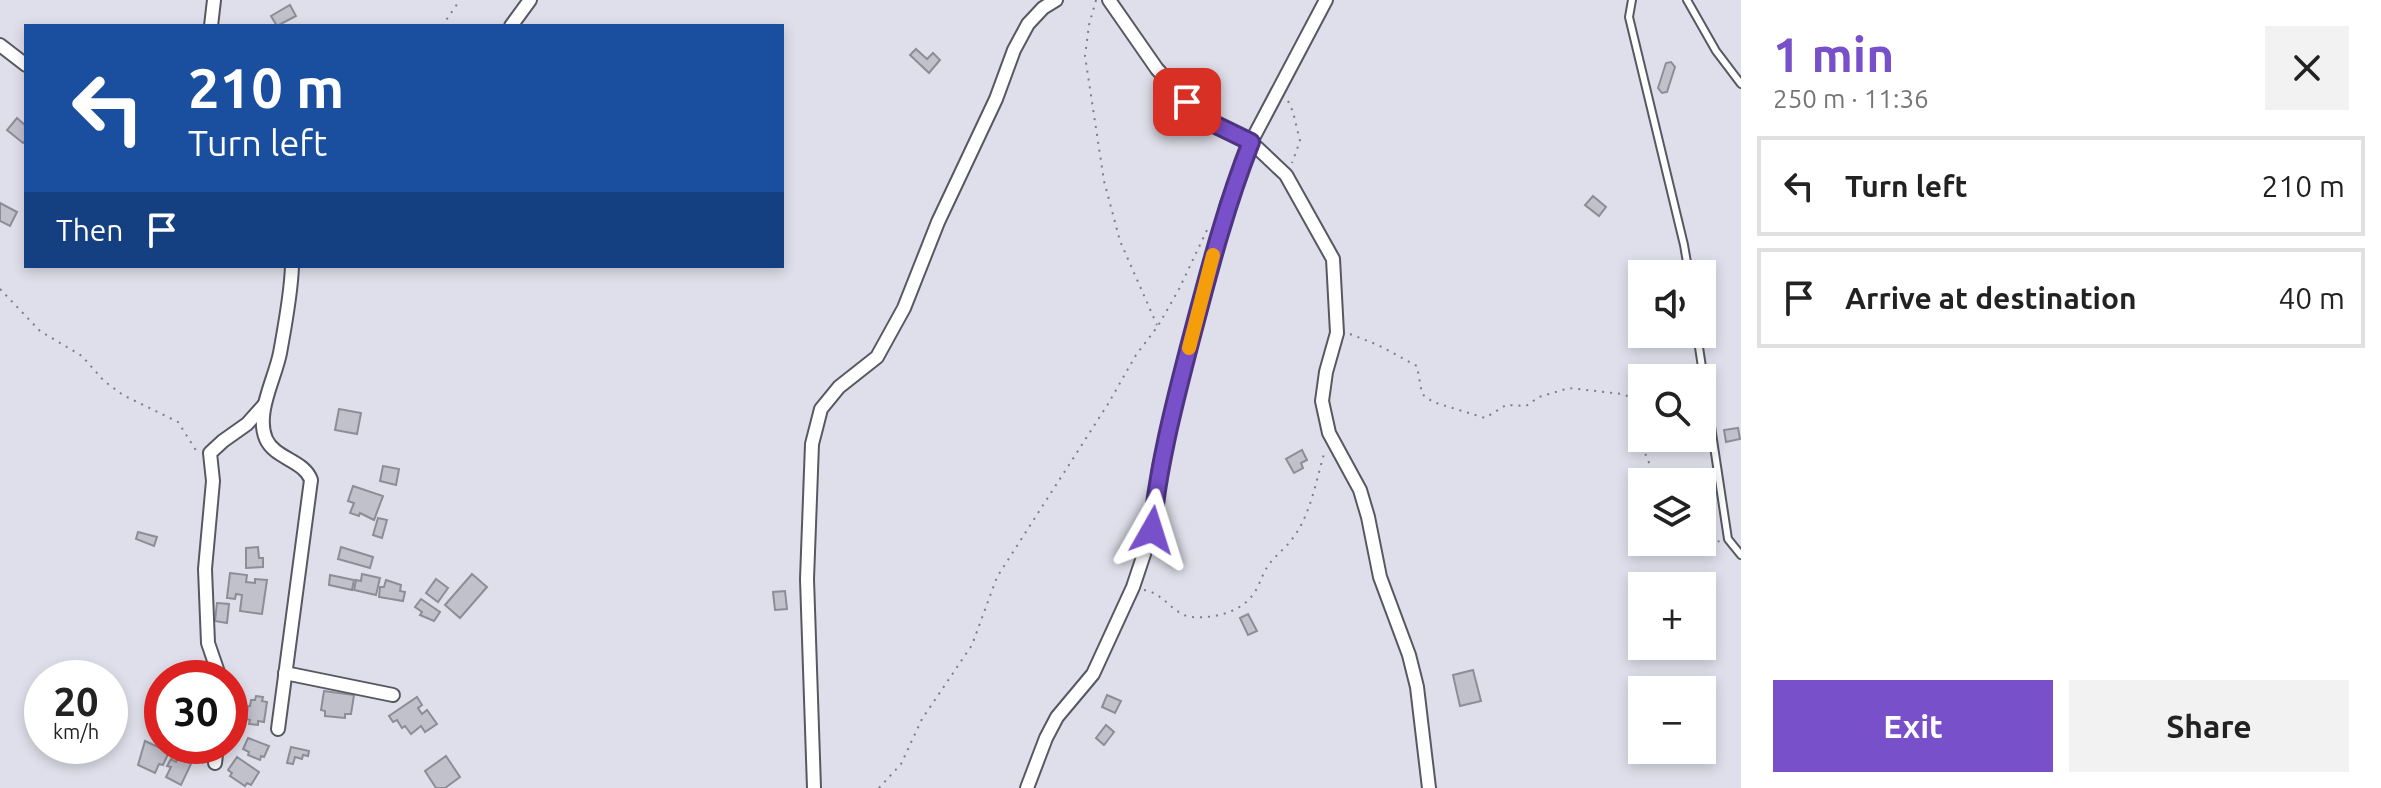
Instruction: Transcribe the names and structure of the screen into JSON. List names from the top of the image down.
{
  "page": {
    "heading": ["1 min", "250 m · 11:36"],
    "turn": ["210 m", "Turn left"],
    "list": [
      {
        "name": "Turn left",
        "value": "210 m"
      },
      {
        "name": "Arrive at destination",
        "value": "40 m"
      }
    ],
    "then": "Then",
    "map_buttons": ["+", "−"],
    "speed": "20 km/h",
    "limit": "30",
    "buttons": ["Exit", "Share"]
  }
}
